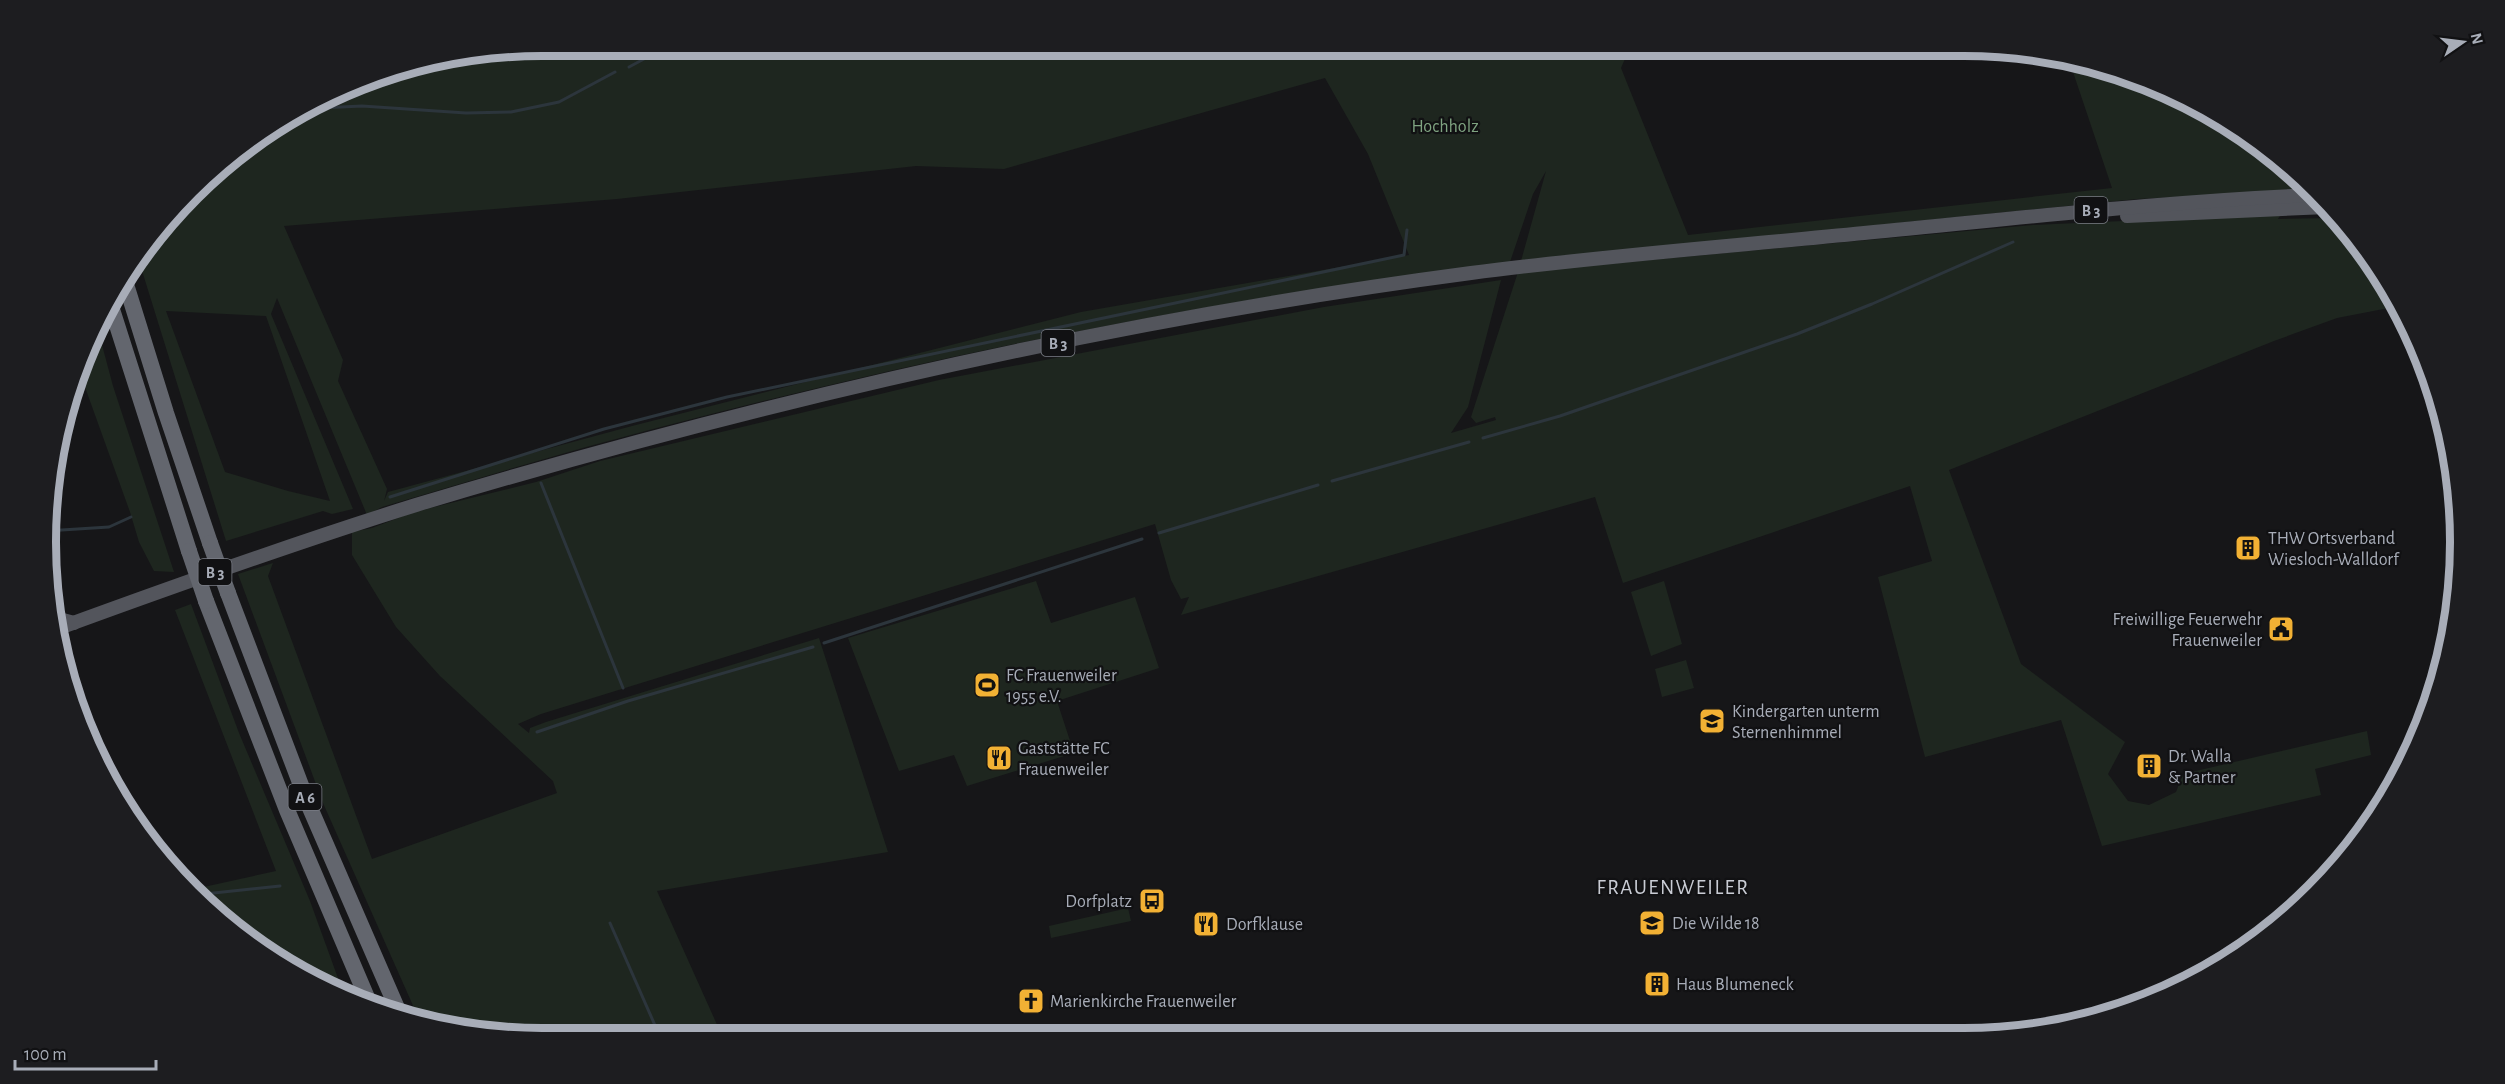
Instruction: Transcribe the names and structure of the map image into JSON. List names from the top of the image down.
{
  "streets": {
    "highway": ["A 6"],
    "main road": ["B 3"]
  },
  "districts": ["FRAUENWEILER"],
  "parks": ["Hochholz"],
  "places": {
    "building": ["THW Ortsverband Wiesloch-Walldorf", "Dr. Walla & Partner", "Haus Blumeneck"],
    "public building": ["Freiwillige Feuerwehr Frauenweiler"],
    "sports": ["FC Frauenweiler 1955 e.V."],
    "school or university": ["Kindergarten unterm Sternenhimmel", "Die Wilde 18"],
    "restaurant": ["Gaststätte FC Frauenweiler", "Dorfklause"],
    "bus stop": ["Dorfplatz"],
    "church": ["Marienkirche Frauenweiler"]
  },
  "scale_bar": "100 m",
  "north": "right"
}
